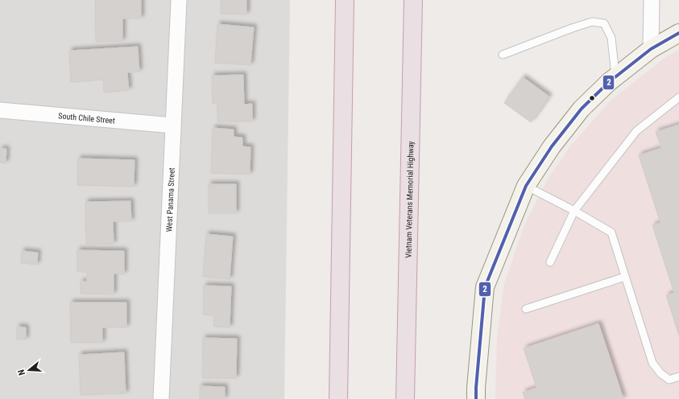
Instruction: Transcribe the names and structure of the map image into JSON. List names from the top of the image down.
{
  "streets": {
    "highway": ["Vietnam Veterans Memorial Highway"],
    "street": ["South Chile Street", "West Panama Street"]
  },
  "crossings": [
    ["South Chile Street", "West Panama Street"]
  ],
  "lines": ["transit line 2"],
  "north": "left"
}
